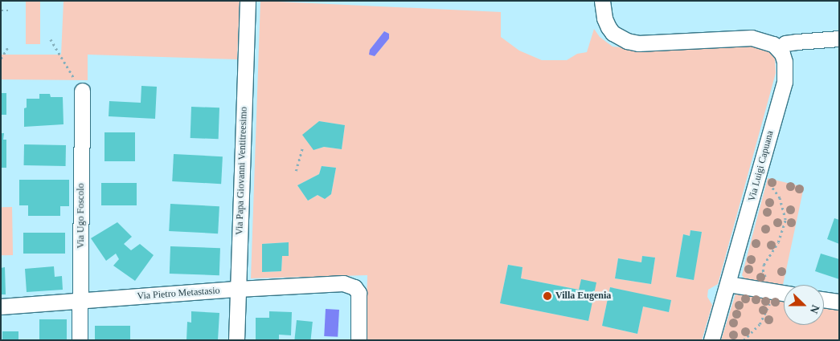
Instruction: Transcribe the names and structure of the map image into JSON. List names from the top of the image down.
{
  "streets": {
    "street": [
      "Via Luigi Capuana",
      "Via Papa Giovanni Ventitreesimo",
      "Via Ugo Foscolo",
      "Via Pietro Metastasio"
    ]
  },
  "crossings": [
    ["Via Papa Giovanni Ventitreesimo", "Via Pietro Metastasio"],
    ["Via Ugo Foscolo", "Via Pietro Metastasio"]
  ],
  "places": ["Villa Eugenia"],
  "north": "right"
}
